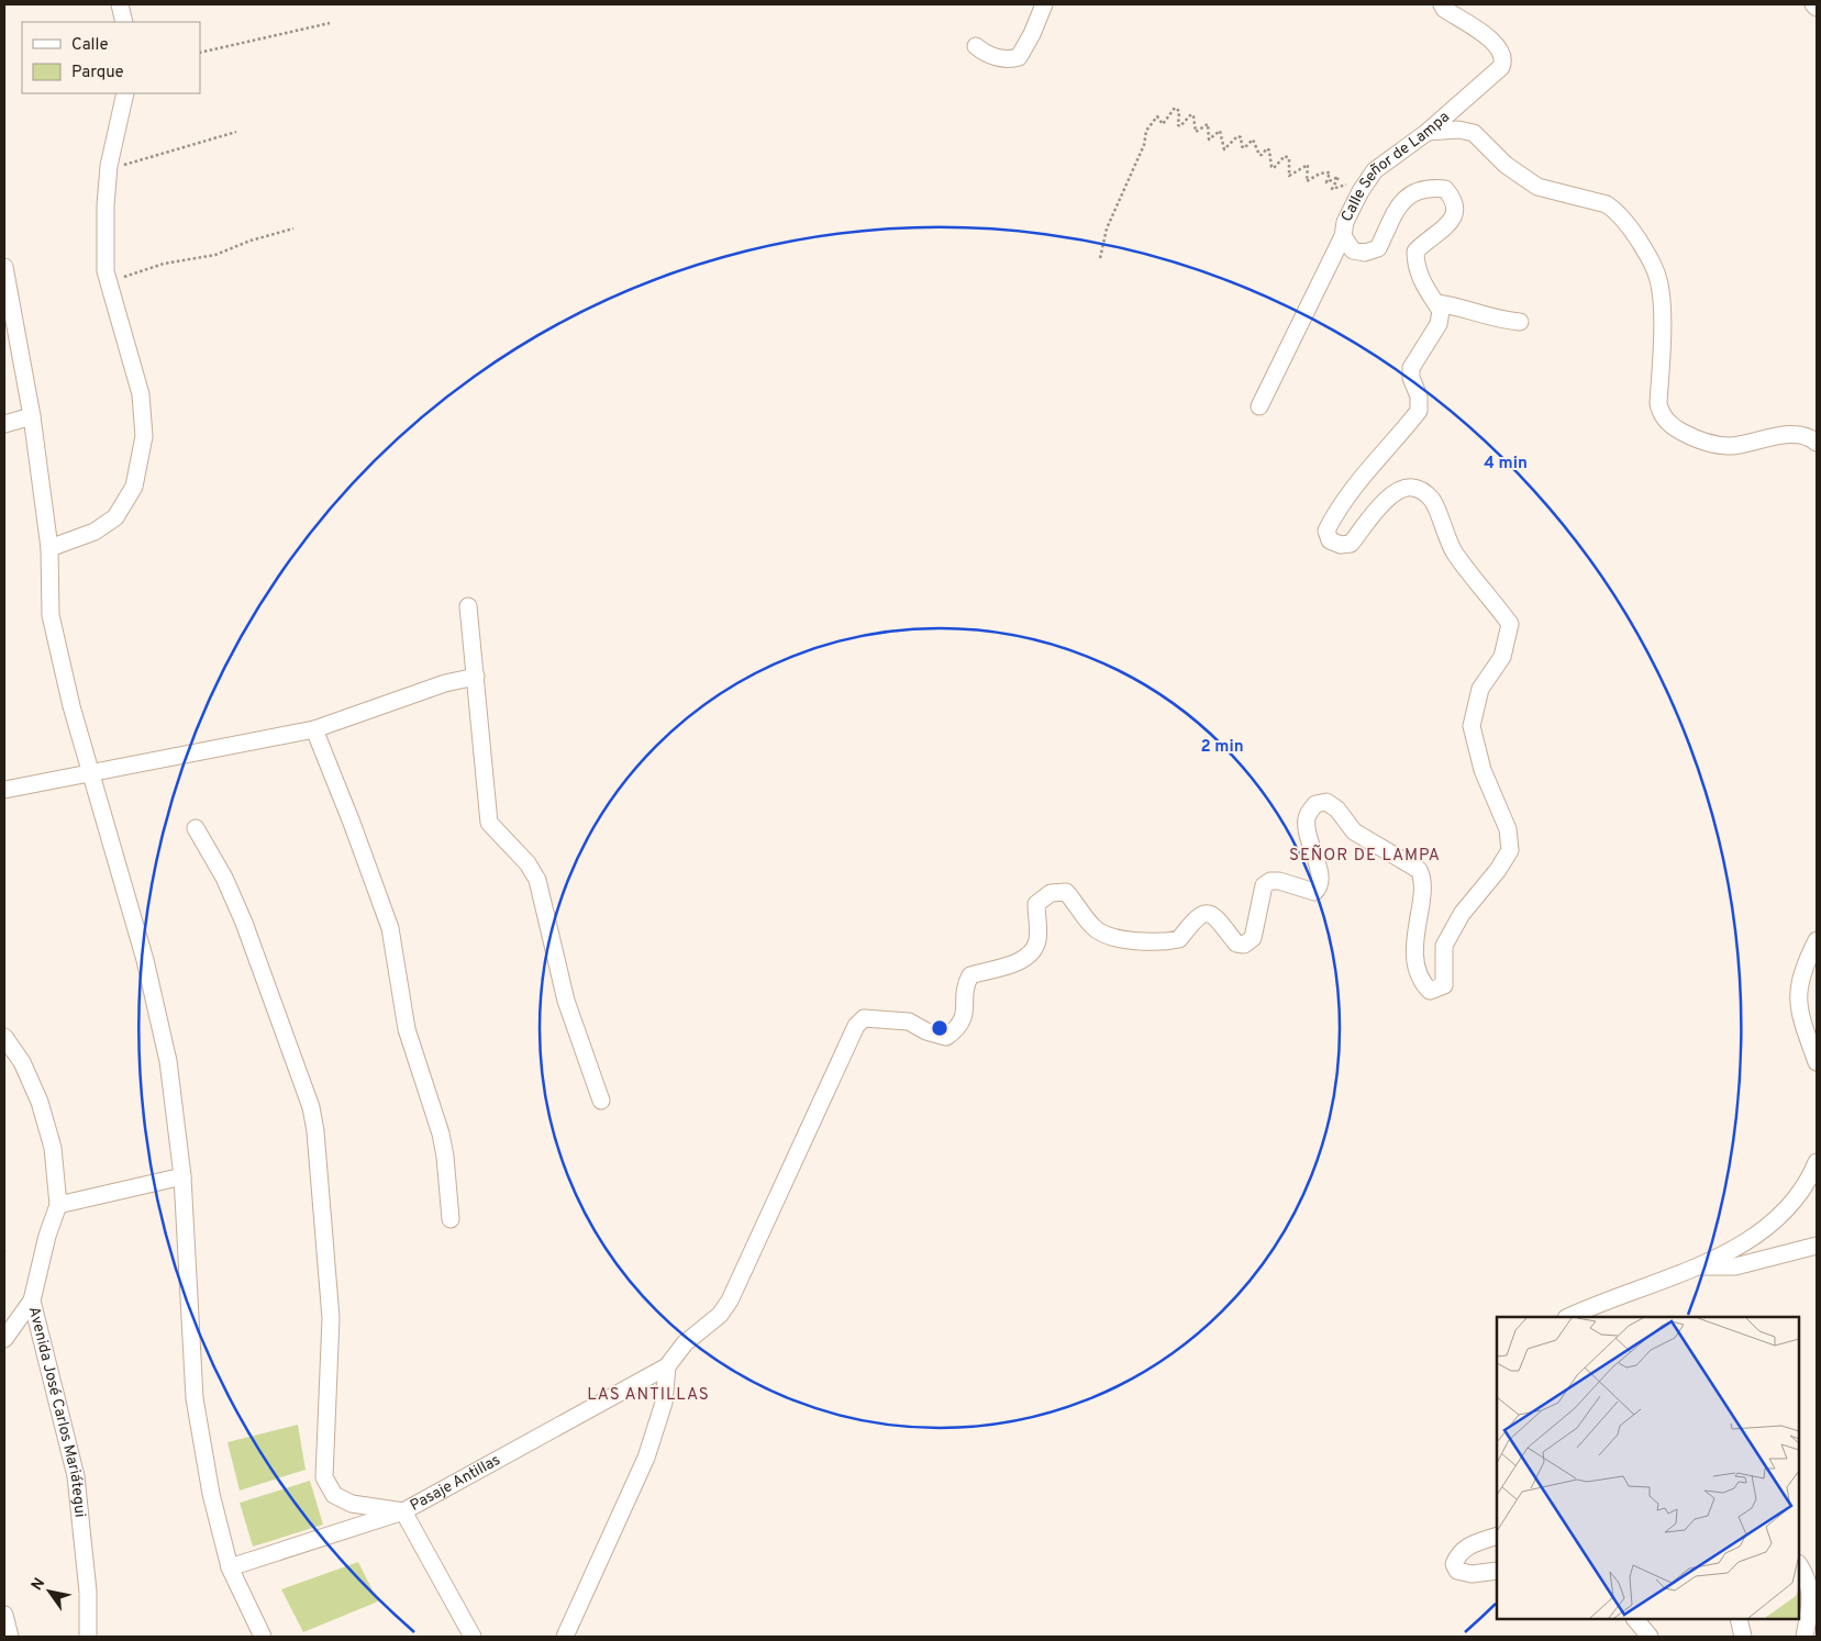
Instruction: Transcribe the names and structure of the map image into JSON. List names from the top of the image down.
{
  "streets": {
    "street": ["Calle Señor de Lampa", "Avenida José Carlos Mariátegui", "Pasaje Antillas"]
  },
  "districts": ["SEÑOR DE LAMPA", "LAS ANTILLAS"],
  "legend": ["Calle", "Parque"],
  "north": "top left",
  "rings": ["4 min", "2 min"]
}
